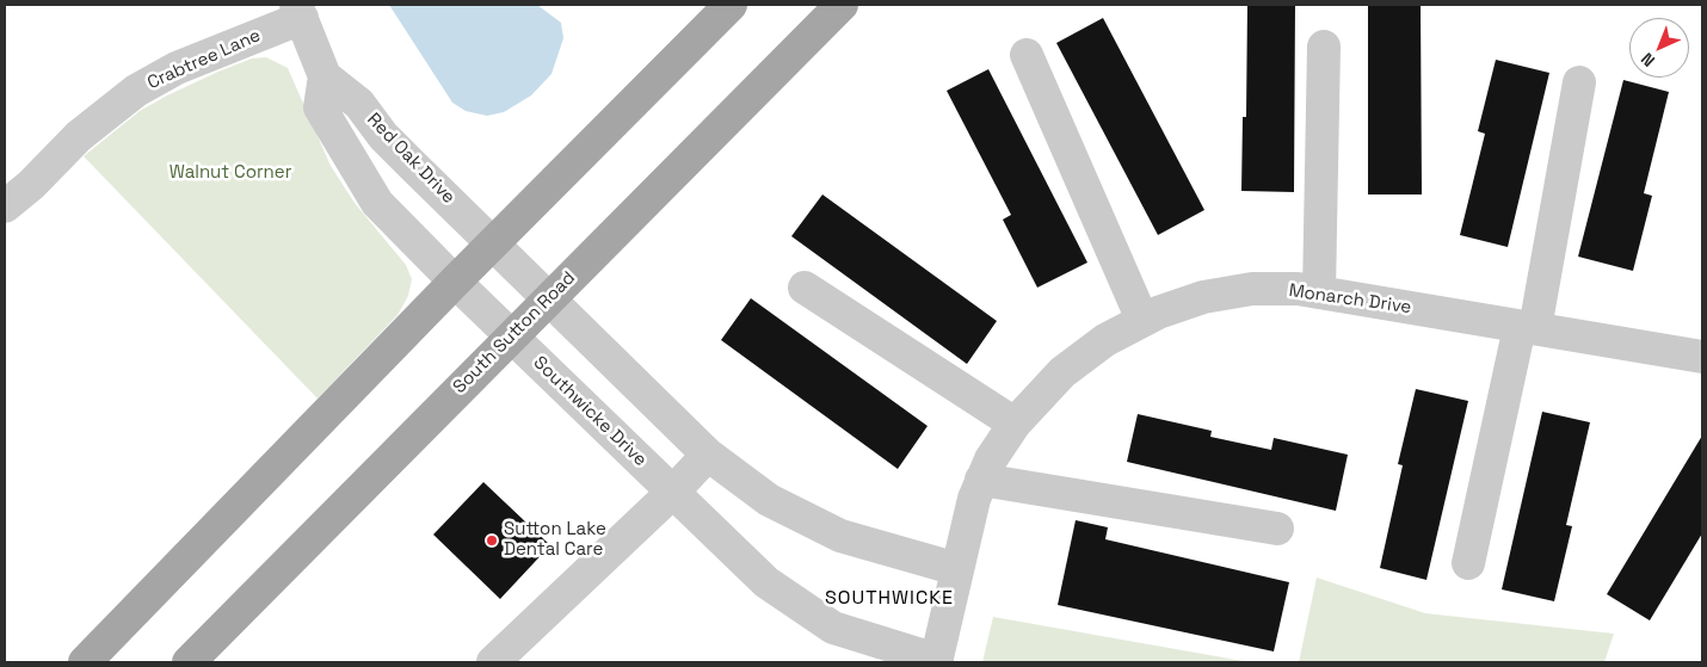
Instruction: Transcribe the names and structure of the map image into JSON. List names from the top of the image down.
{
  "streets": {
    "main road": ["South Sutton Road"],
    "street": [
      "Crabtree Lane",
      "Red Oak Drive",
      "Monarch Drive",
      "Southwicke Drive"
    ]
  },
  "crossings": [
    ["Crabtree Lane", "Red Oak Drive"],
    ["Monarch Drive", "Southwicke Drive"],
    ["South Sutton Road", "Southwicke Drive"]
  ],
  "districts": ["SOUTHWICKE"],
  "parks": ["Walnut Corner"],
  "places": ["Sutton Lake Dental Care"],
  "north": "bottom left"
}
